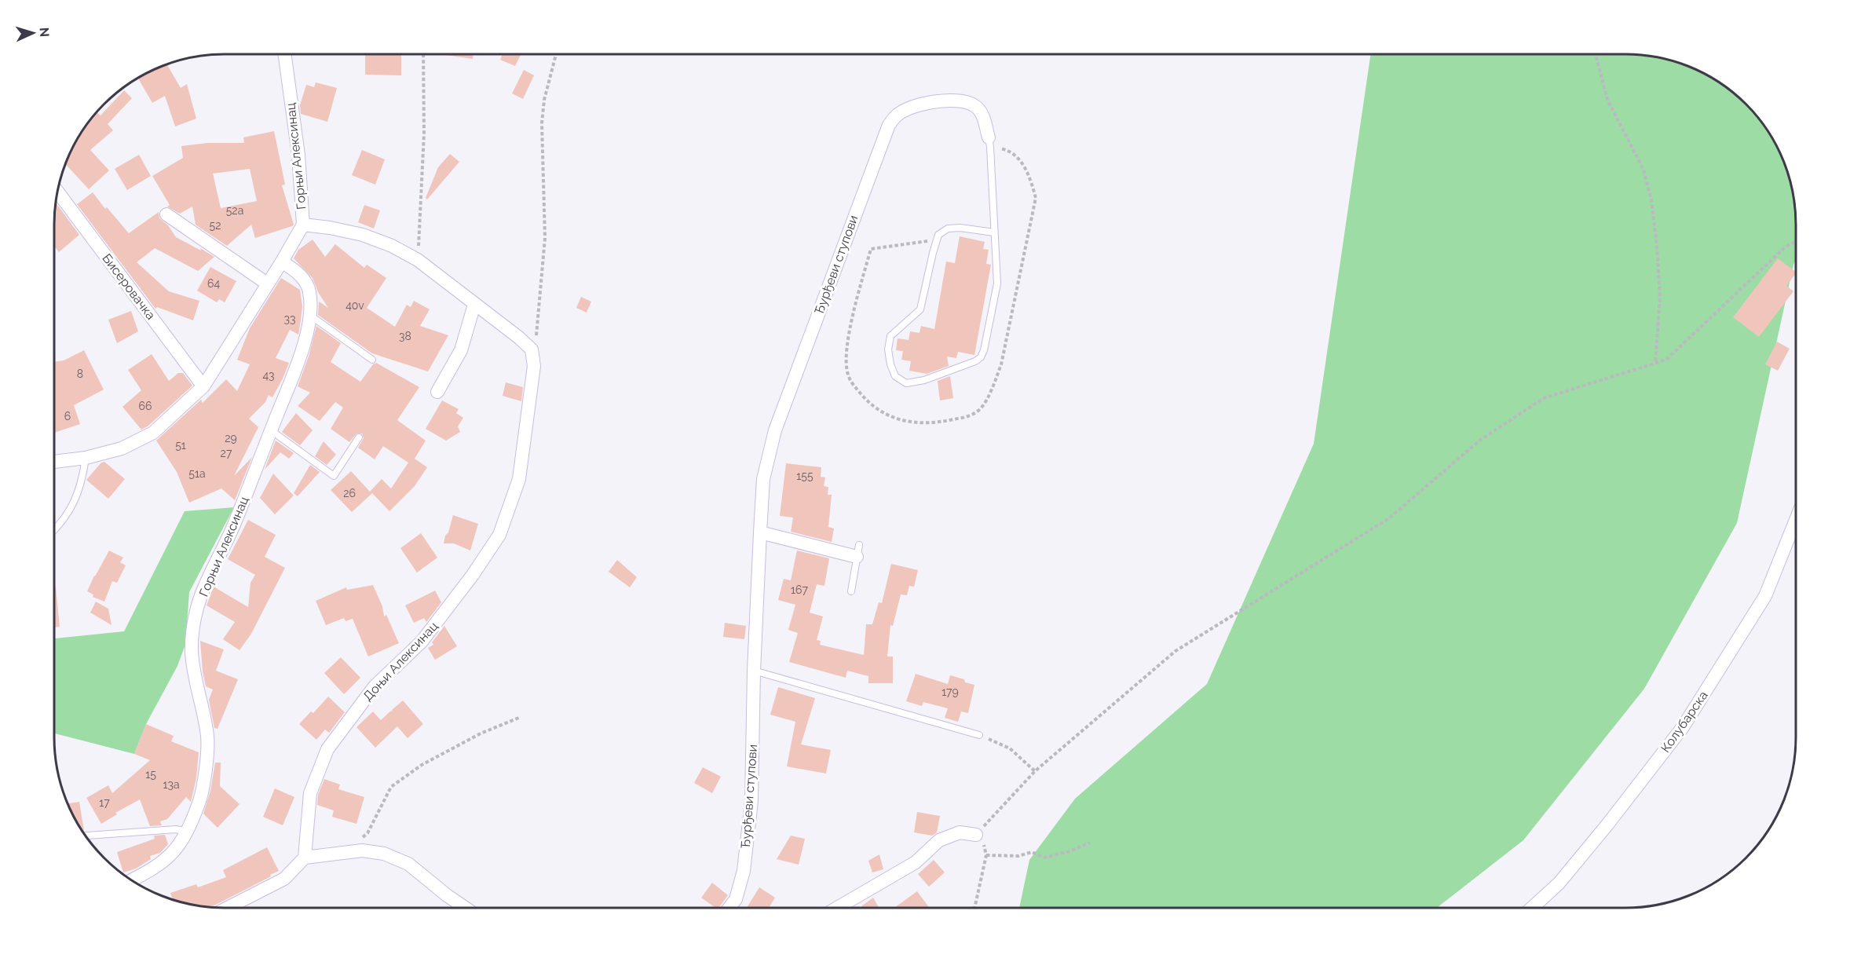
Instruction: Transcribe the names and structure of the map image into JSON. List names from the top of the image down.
{
  "streets": {
    "street": [
      "Горњи Алексинац",
      "Ђурђеви ступови",
      "Бисеровачка",
      "Доњи Алексинац",
      "Колубарска"
    ]
  },
  "crossings": [
    ["Горњи Алексинац", "Бисеровачка"]
  ],
  "house_numbers": [
    "52a",
    "52",
    "64",
    "40v",
    "33",
    "38",
    "8",
    "43",
    "66",
    "6",
    "29",
    "51",
    "27",
    "51a",
    "155",
    "26",
    "167",
    "179",
    "15",
    "13a",
    "17"
  ],
  "north": "right"
}
